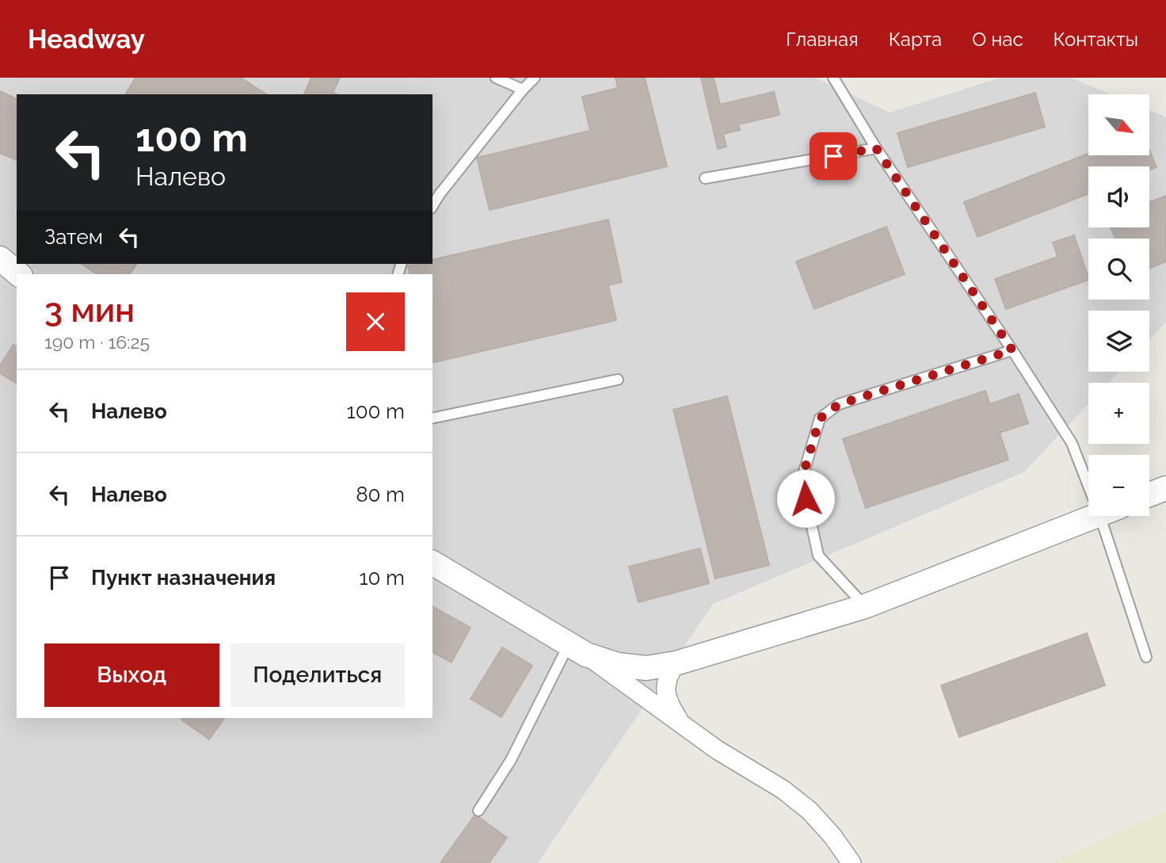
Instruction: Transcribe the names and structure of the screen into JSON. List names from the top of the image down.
{
  "north": "bottom right",
  "page": {
    "header": "Headway",
    "nav": [
      "Главная",
      "Карта",
      "О нас",
      "Контакты"
    ],
    "map_buttons": ["+", "−"],
    "turn": ["100 m", "Налево"],
    "then": "Затем",
    "heading": ["3 мин", "190 m · 16:25"],
    "list": [
      {
        "name": "Налево",
        "value": "100 m"
      },
      {
        "name": "Налево",
        "value": "80 m"
      },
      {
        "name": "Пункт назначения",
        "value": "10 m"
      }
    ],
    "buttons": ["Выход", "Поделиться"]
  }
}
